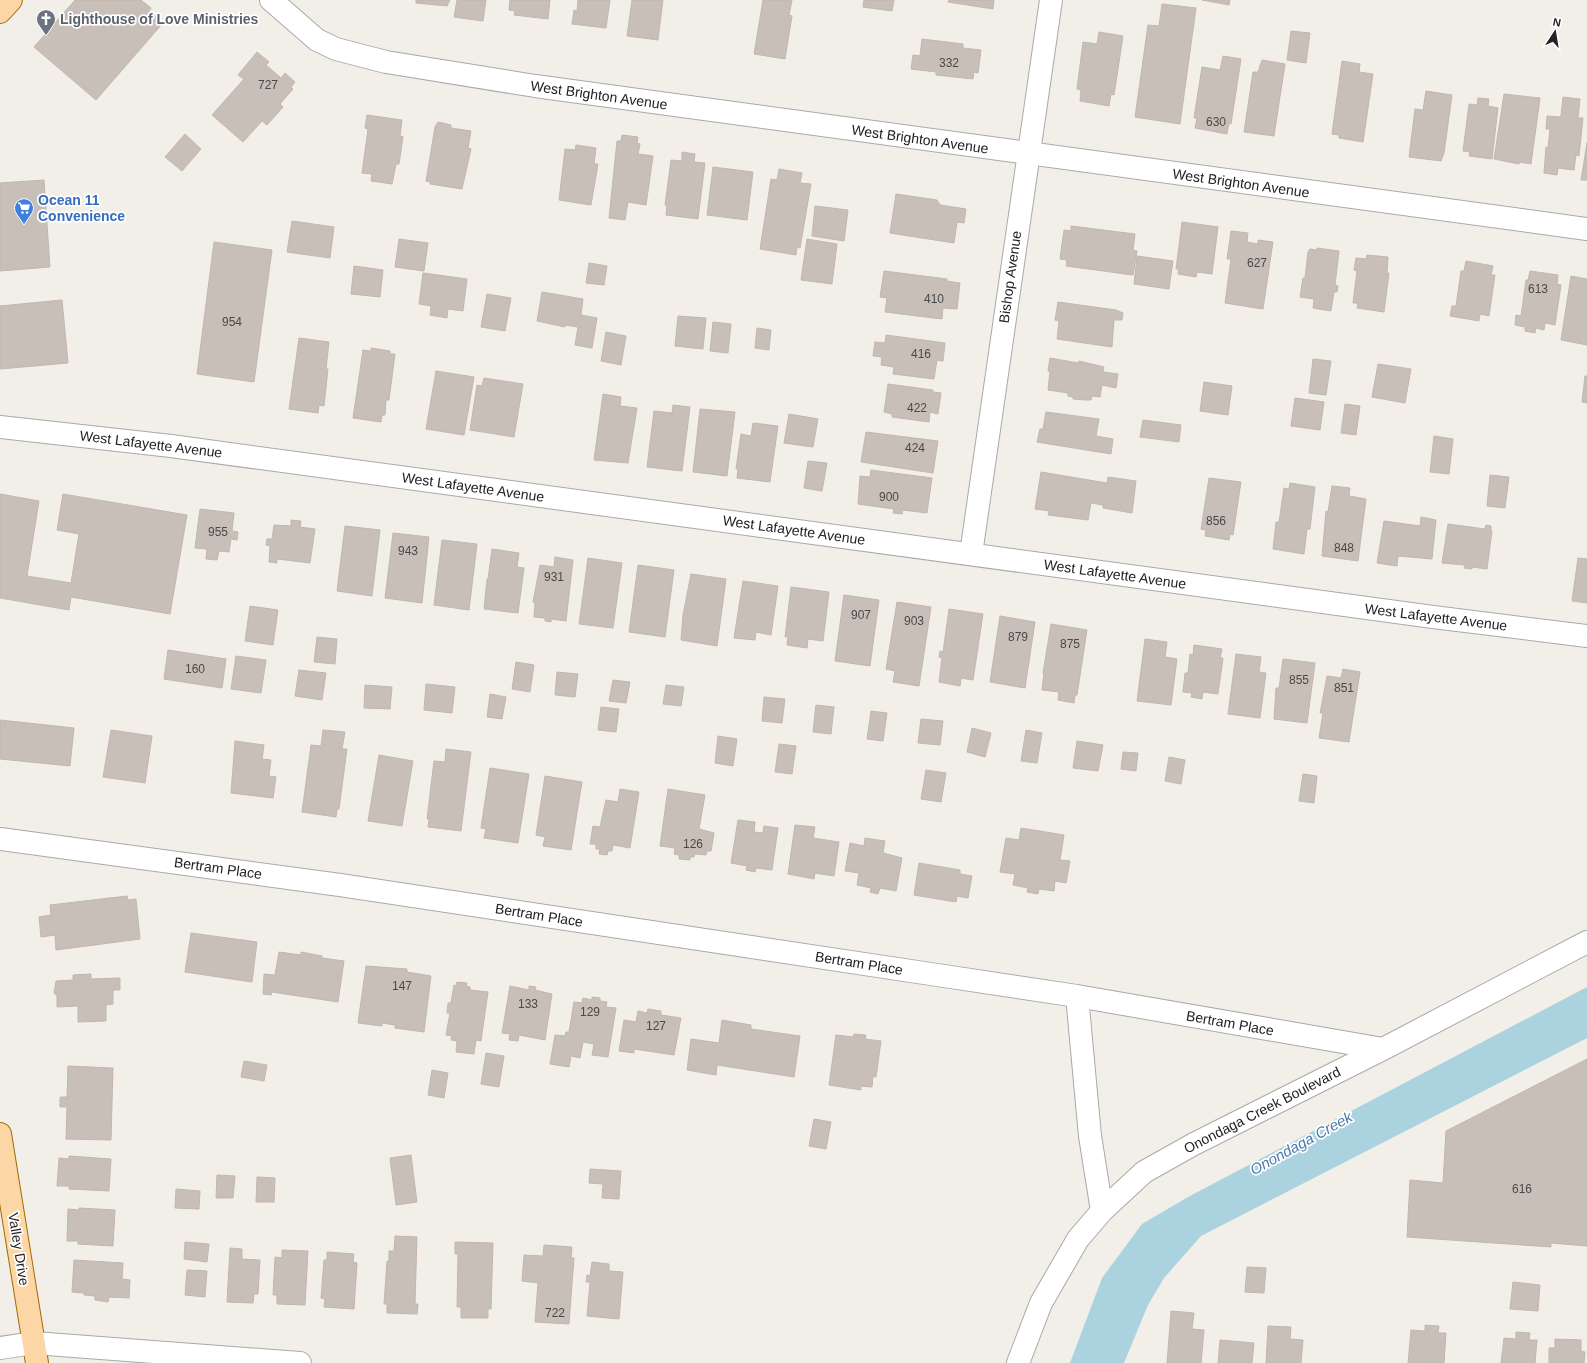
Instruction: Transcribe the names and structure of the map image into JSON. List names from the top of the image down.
{
  "streets": {
    "main road": ["Valley Drive"],
    "street": [
      "West Brighton Avenue",
      "Bishop Avenue",
      "West Lafayette Avenue",
      "Bertram Place",
      "Onondaga Creek Boulevard"
    ]
  },
  "crossings": [
    ["West Brighton Avenue", "Bishop Avenue"],
    ["Bishop Avenue", "West Lafayette Avenue"],
    ["Bertram Place", "Onondaga Creek Boulevard"]
  ],
  "water": ["Onondaga Creek"],
  "places": {
    "church": ["Lighthouse of Love Ministries"],
    "supermarket": ["Ocean 11 Convenience"]
  },
  "house_numbers": [
    "332",
    "727",
    "630",
    "627",
    "613",
    "410",
    "954",
    "416",
    "422",
    "424",
    "900",
    "856",
    "955",
    "848",
    "943",
    "931",
    "907",
    "903",
    "879",
    "875",
    "160",
    "855",
    "851",
    "126",
    "147",
    "133",
    "129",
    "127",
    "616",
    "722"
  ],
  "north": "top"
}
